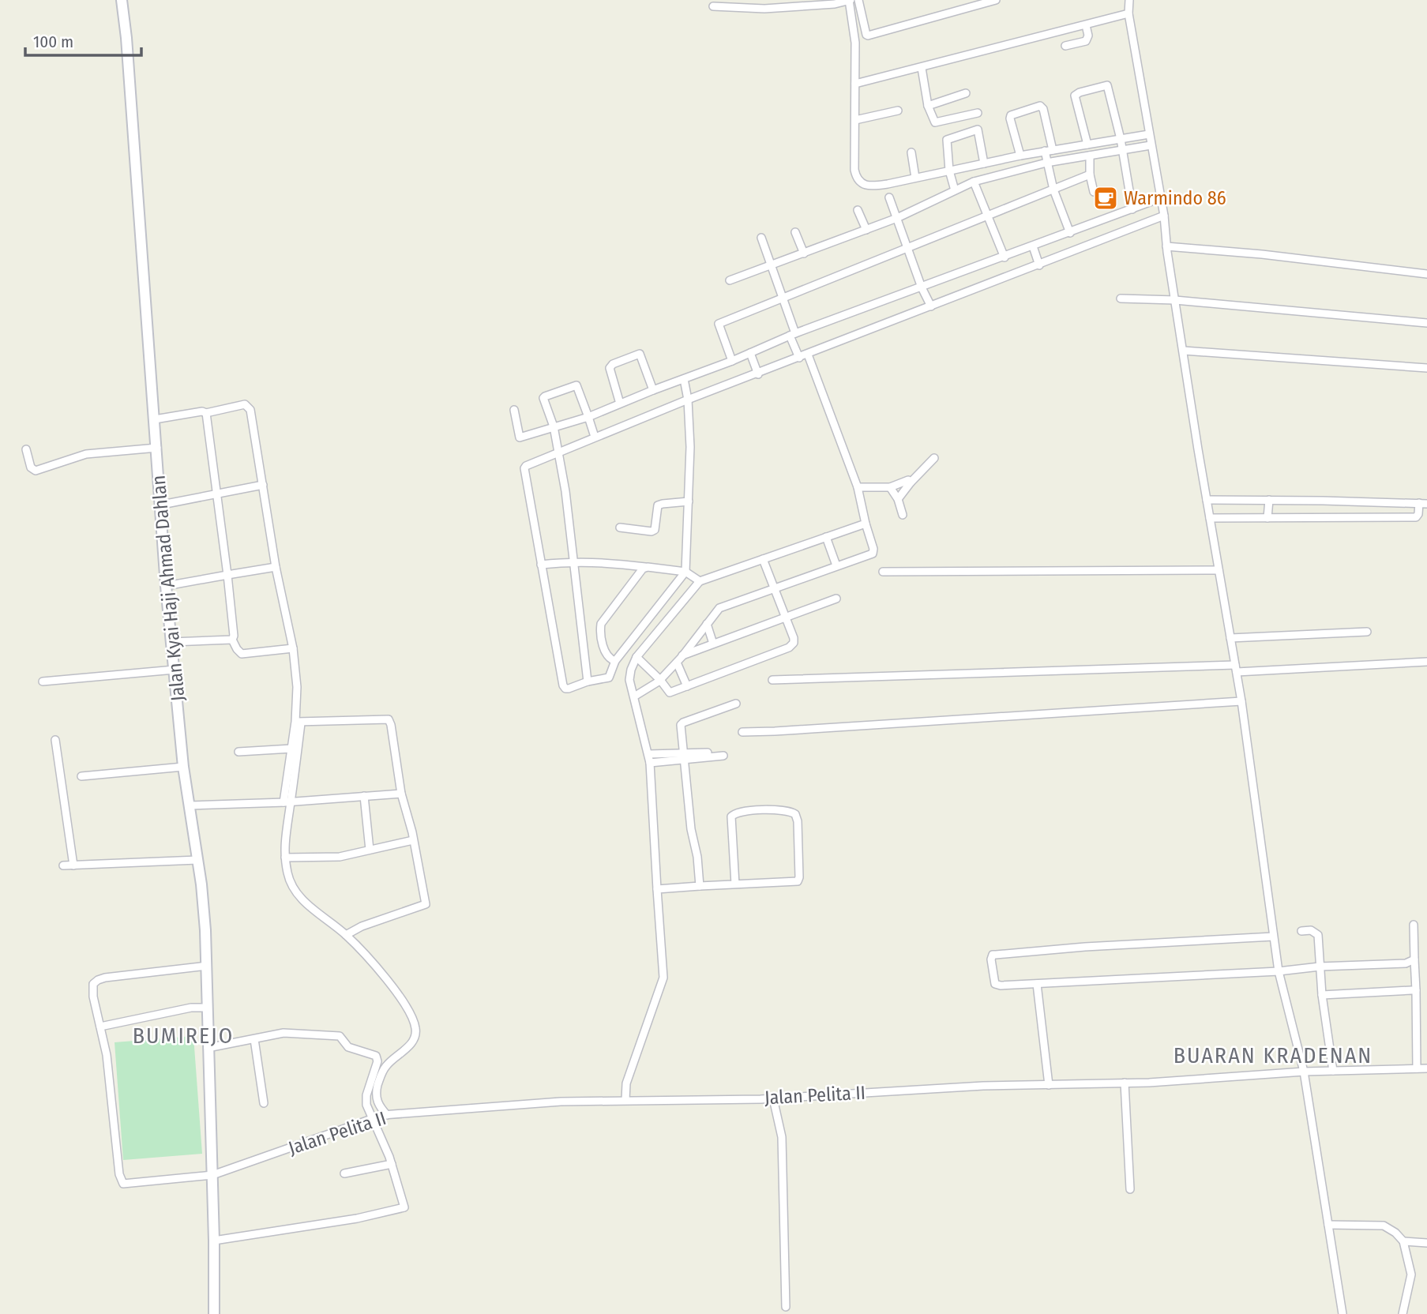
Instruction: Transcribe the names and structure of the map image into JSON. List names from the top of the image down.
{
  "streets": {
    "street": ["Jalan Kyai Haji Ahmad Dahlan", "Jalan Pelita II"]
  },
  "crossings": [
    ["Jalan Kyai Haji Ahmad Dahlan", "Jalan Pelita II"]
  ],
  "districts": ["BUMIREJO", "BUARAN KRADENAN"],
  "places": {
    "cafe": ["Warmindo 86"]
  },
  "scale_bar": "100 m"
}
